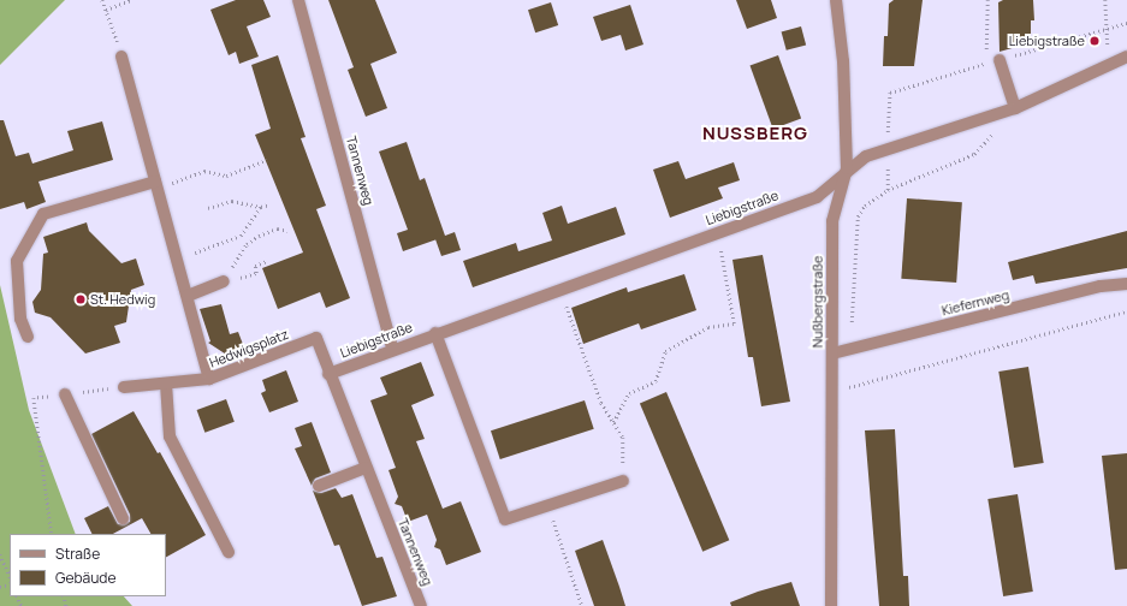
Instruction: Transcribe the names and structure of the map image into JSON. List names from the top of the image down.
{
  "streets": {
    "street": [
      "Tannenweg",
      "Liebigstraße",
      "Nußbergstraße",
      "Kiefernweg",
      "Hedwigsplatz"
    ]
  },
  "crossings": [
    ["Tannenweg", "Liebigstraße"],
    ["Tannenweg", "Hedwigsplatz"],
    ["Liebigstraße", "Nußbergstraße"],
    ["Liebigstraße", "Hedwigsplatz"],
    ["Nußbergstraße", "Kiefernweg"]
  ],
  "districts": ["NUSSBERG"],
  "places": ["Liebigstraße", "St. Hedwig"],
  "legend": ["Straße", "Gebäude"]
}
